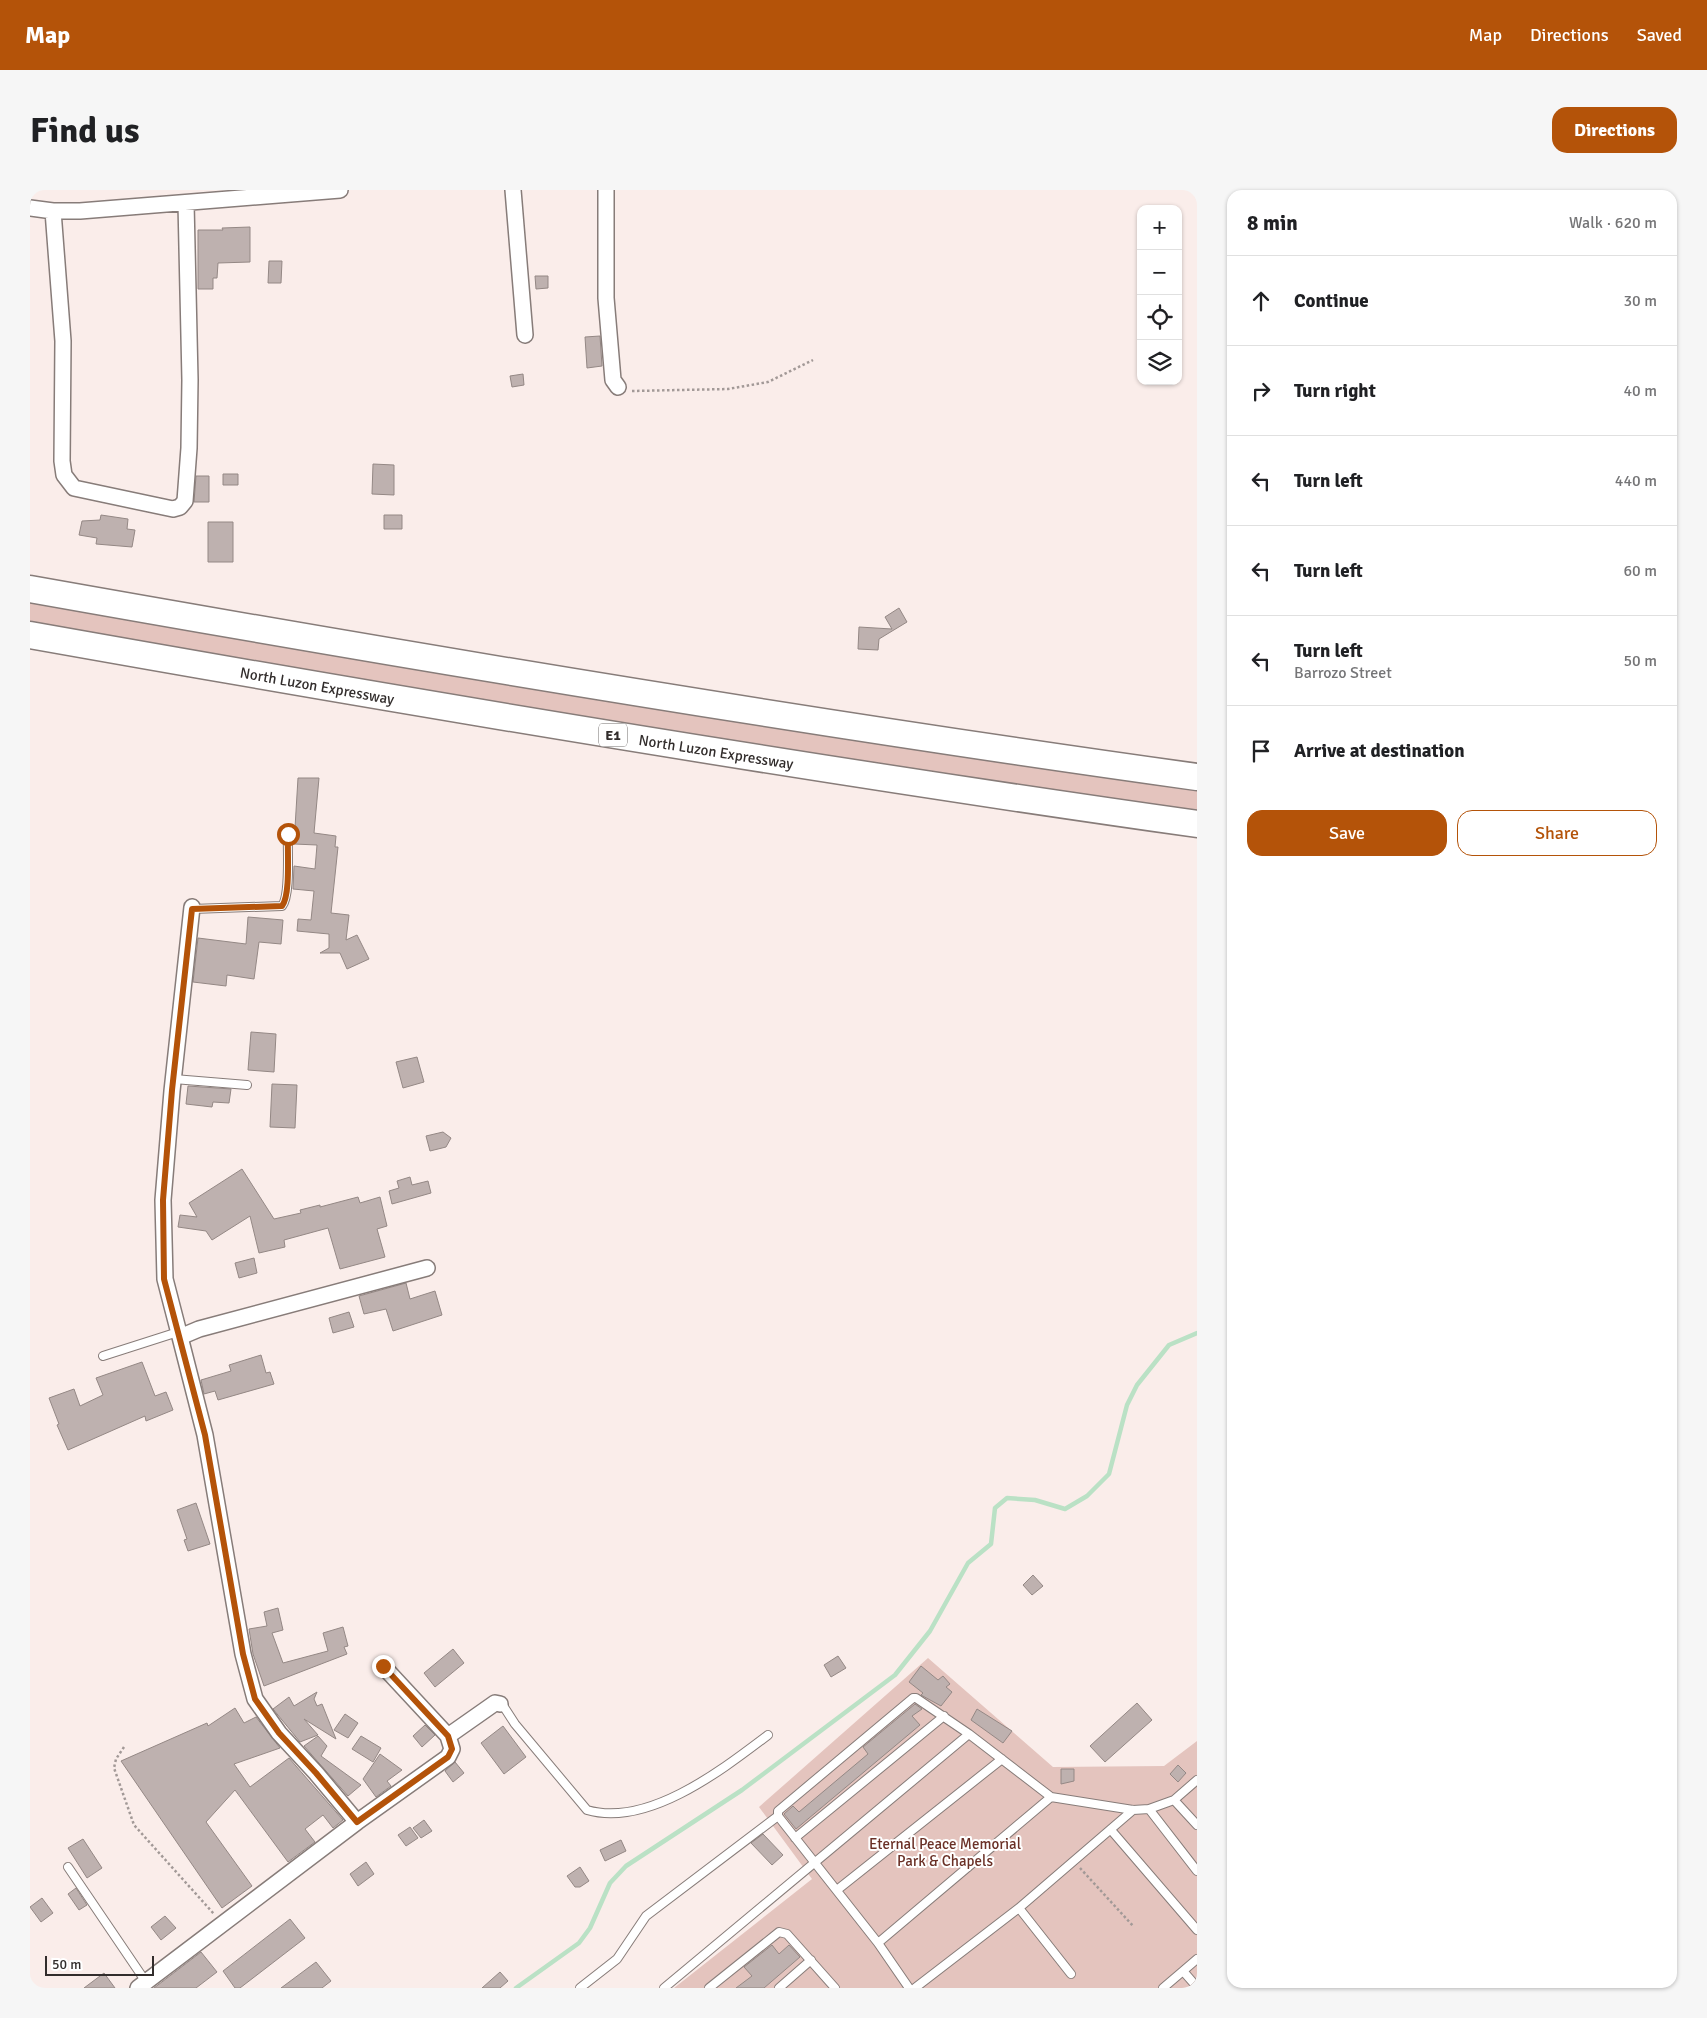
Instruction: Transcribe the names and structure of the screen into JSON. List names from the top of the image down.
{
  "streets": {
    "highway": ["North Luzon Expressway", "E1"]
  },
  "parks": ["Eternal Peace Memorial Park & Chapels"],
  "scale_bar": "50 m",
  "page": {
    "header": "Map",
    "nav": ["Map", "Directions", "Saved"],
    "buttons": [
      "Directions",
      ["Save", "Share"]
    ],
    "title": "Find us",
    "heading": ["8 min", "Walk · 620 m"],
    "map_buttons": ["+", "−"],
    "list": [
      ["Continue", "30 m"],
      ["Turn right", "40 m"],
      ["Turn left", "440 m"],
      ["Turn left", "60 m"],
      ["Turn left", "Barrozo Street", "50 m"],
      "Arrive at destination"
    ],
    "scale": "50 m"
  }
}
